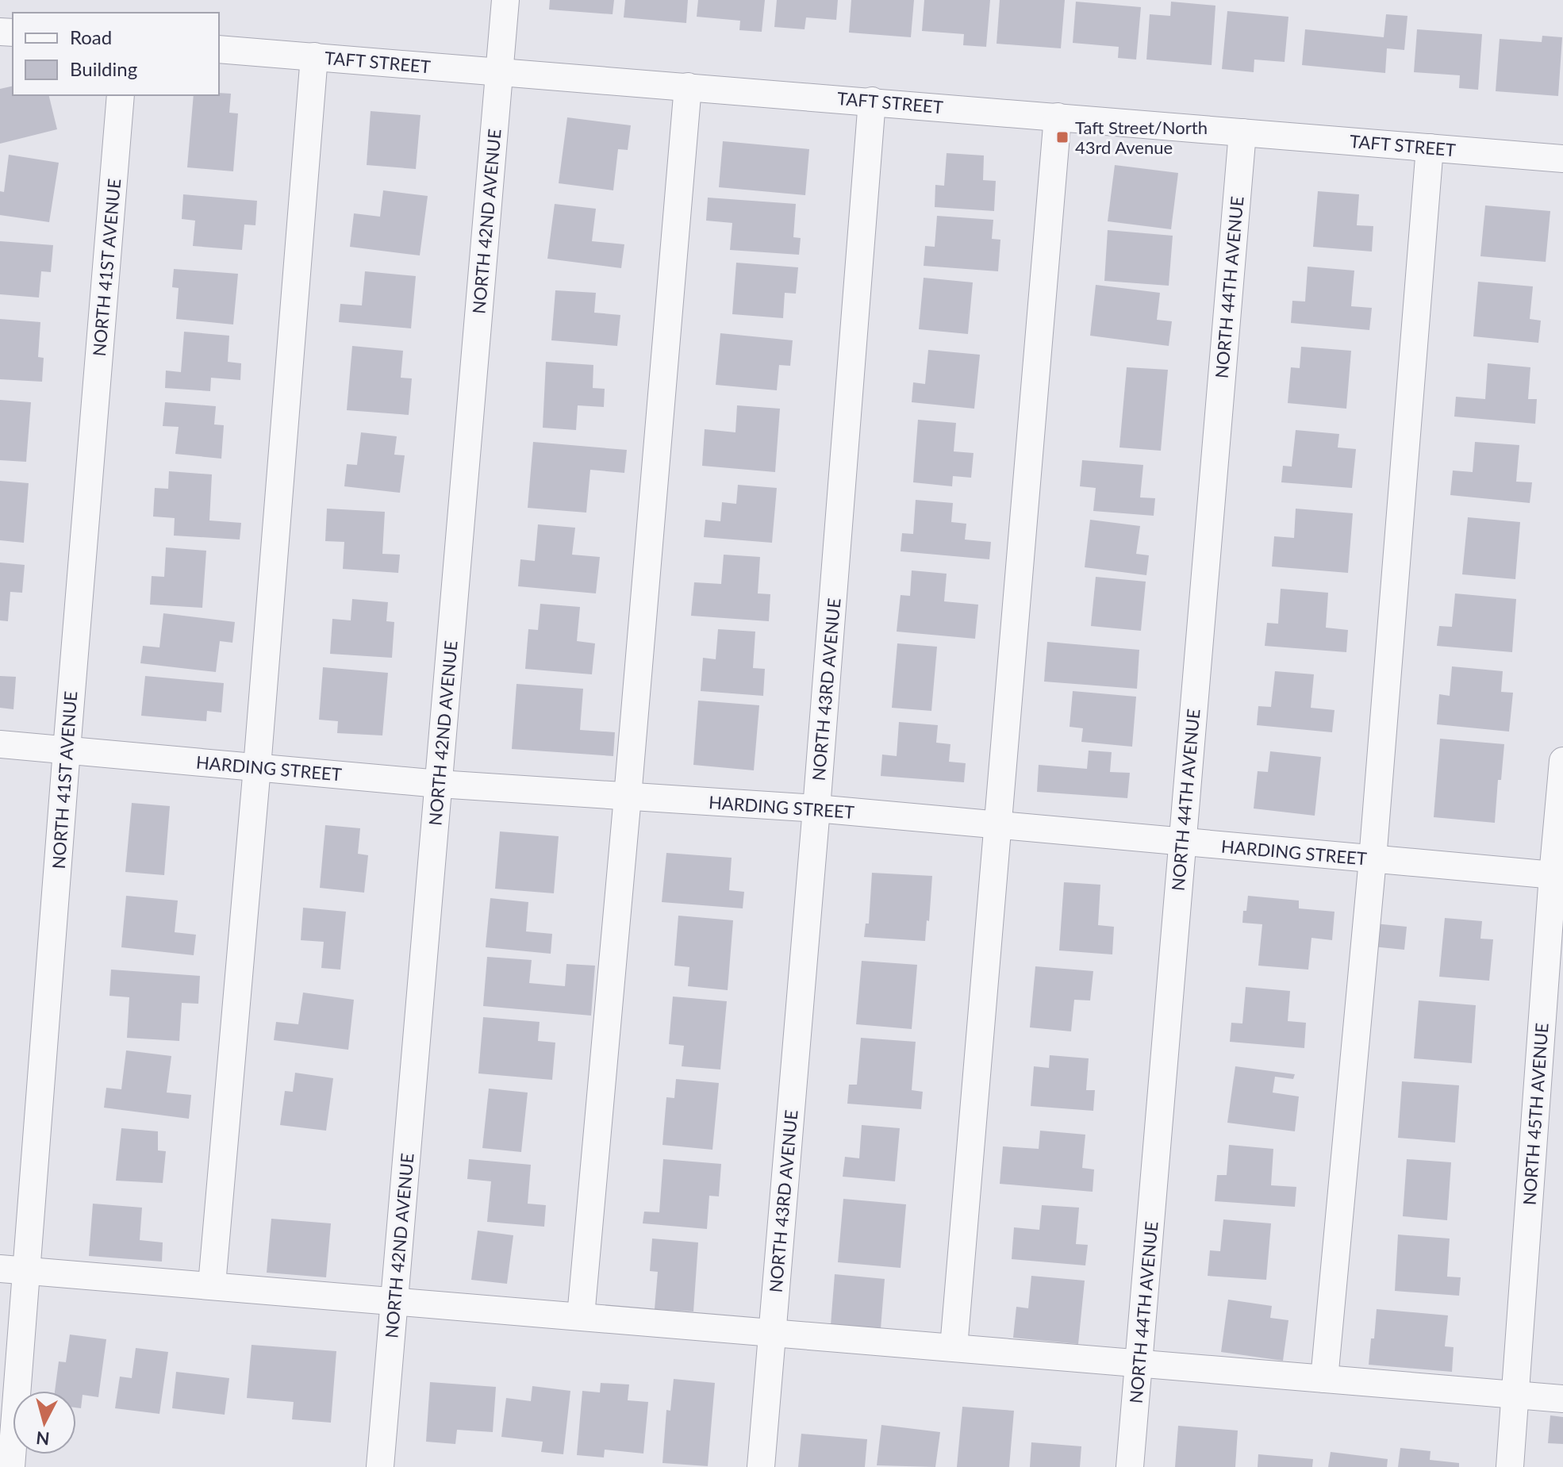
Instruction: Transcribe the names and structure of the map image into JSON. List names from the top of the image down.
{
  "streets": {
    "street": [
      "TAFT STREET",
      "NORTH 42ND AVENUE",
      "NORTH 41ST AVENUE",
      "NORTH 44TH AVENUE",
      "NORTH 43RD AVENUE",
      "HARDING STREET",
      "NORTH 45TH AVENUE"
    ]
  },
  "crossings": [
    ["TAFT STREET", "NORTH 42ND AVENUE"],
    ["TAFT STREET", "NORTH 44TH AVENUE"],
    ["TAFT STREET", "NORTH 43RD AVENUE"],
    ["NORTH 42ND AVENUE", "HARDING STREET"],
    ["NORTH 41ST AVENUE", "HARDING STREET"],
    ["NORTH 44TH AVENUE", "HARDING STREET"],
    ["NORTH 43RD AVENUE", "HARDING STREET"],
    ["HARDING STREET", "NORTH 45TH AVENUE"]
  ],
  "places": {
    "transit": ["Taft Street/North 43rd Avenue"]
  },
  "legend": ["Road", "Building"],
  "north": "bottom"
}
